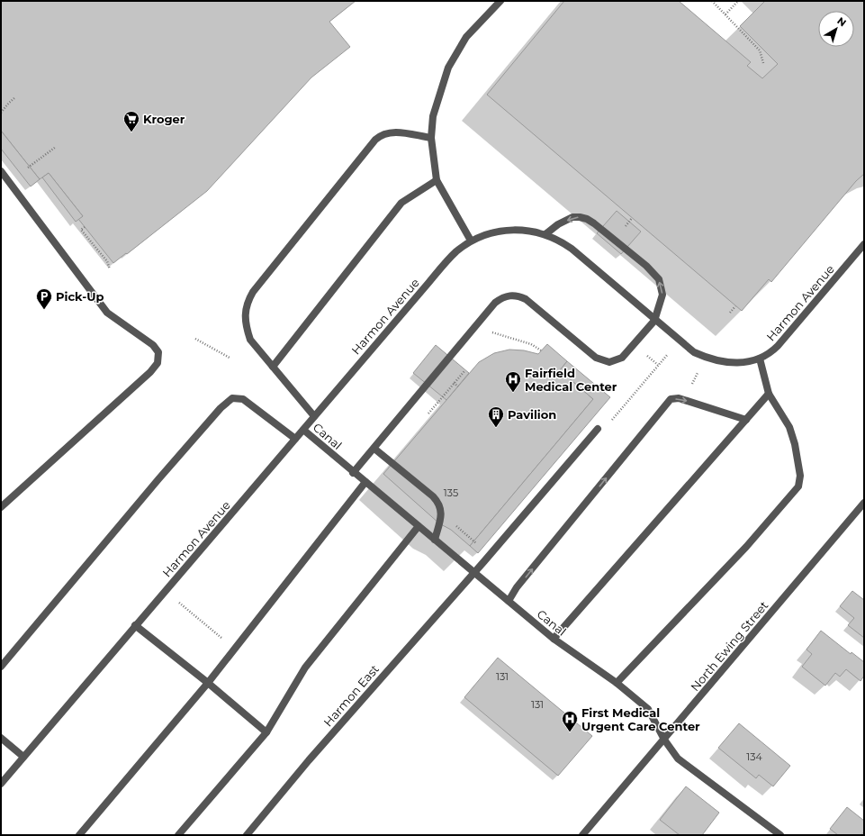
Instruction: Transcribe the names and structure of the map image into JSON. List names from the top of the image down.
{
  "streets": {
    "street": [
      "Harmon Avenue",
      "Canal",
      "North Ewing Street",
      "Harmon East"
    ]
  },
  "crossings": [
    ["Harmon Avenue", "Canal"],
    ["Canal", "North Ewing Street"],
    ["Canal", "Harmon East"]
  ],
  "places": {
    "supermarket": ["Kroger"],
    "parking": ["Pick-Up"],
    "hospital": ["Fairfield Medical Center", "First Medical Urgent Care Center"],
    "building": ["Pavilion"]
  },
  "house_numbers": [
    "135",
    "131",
    "131",
    "134"
  ],
  "north": "top right"
}
